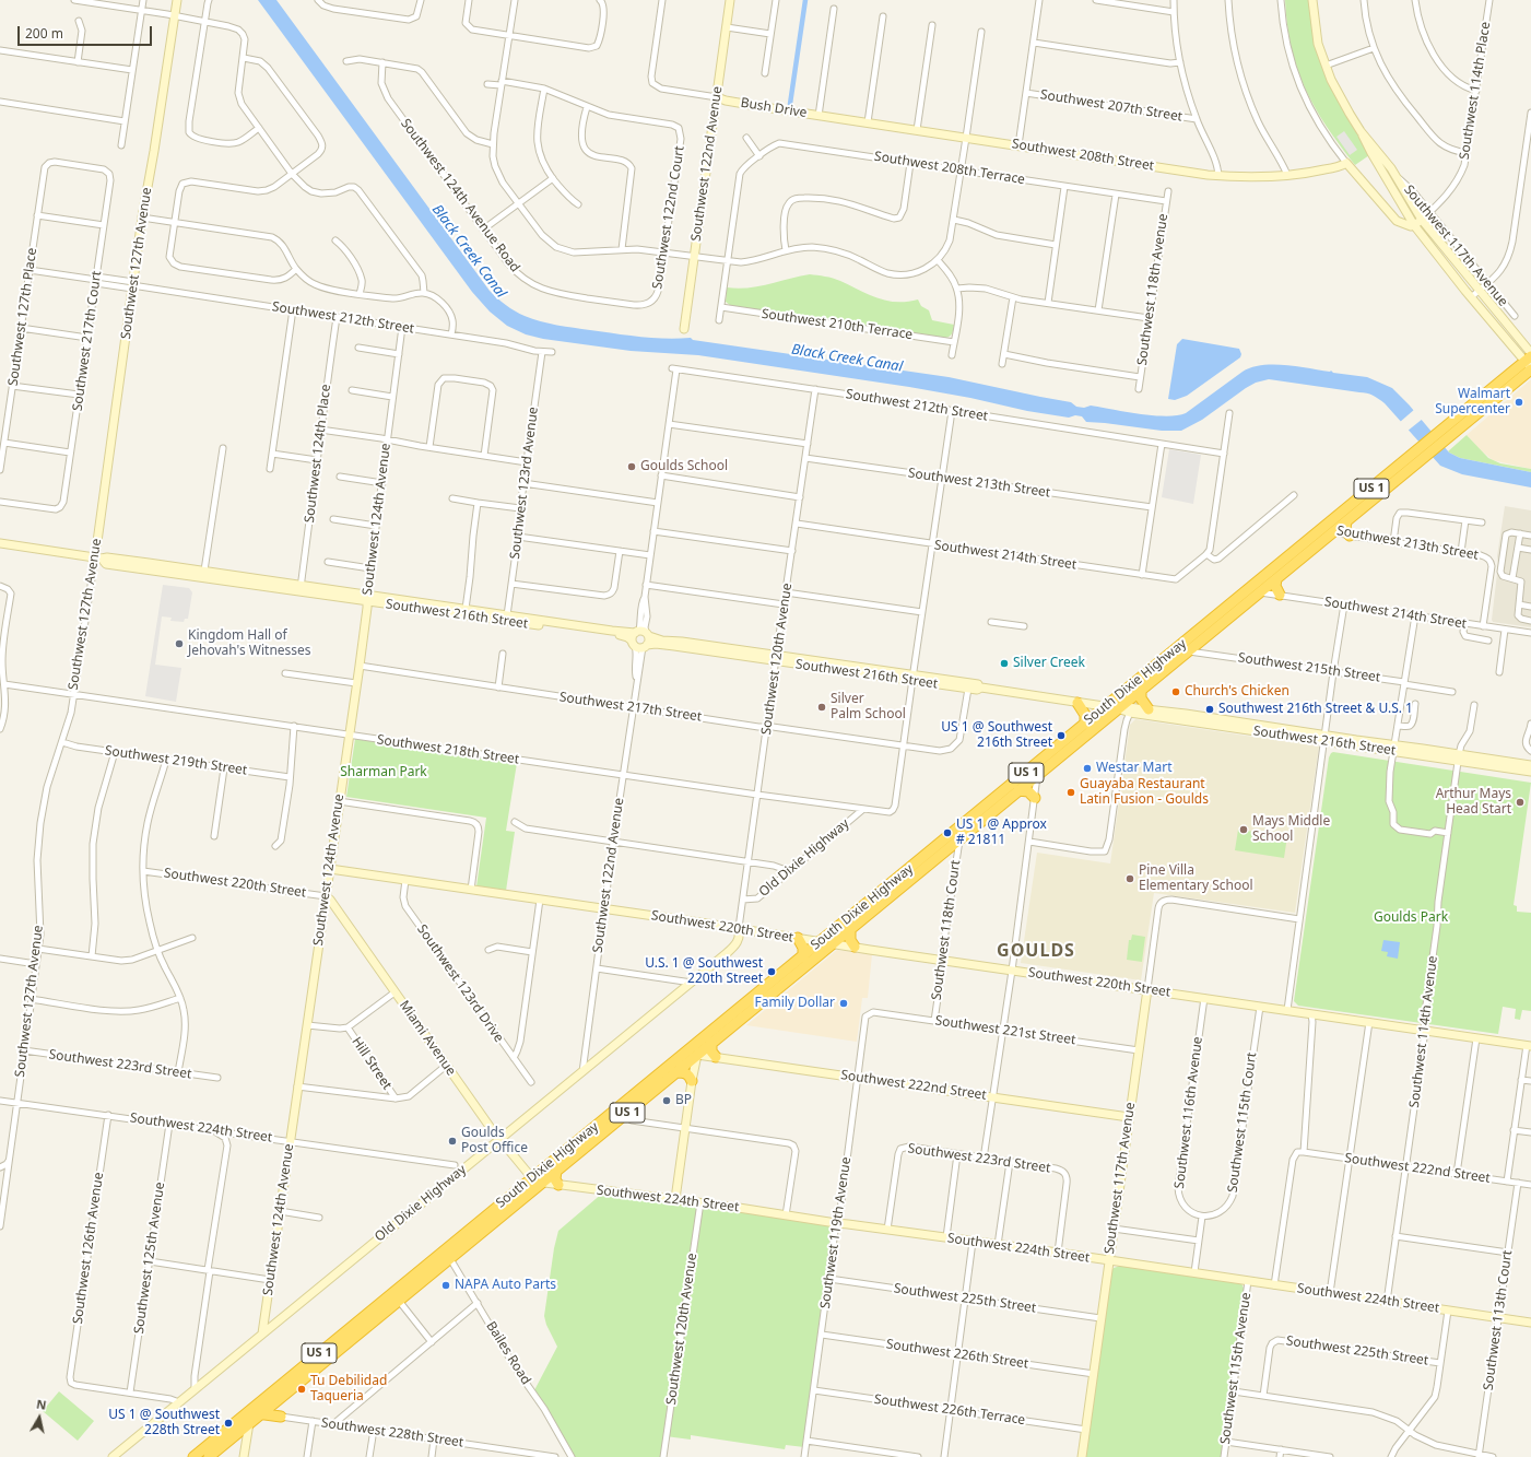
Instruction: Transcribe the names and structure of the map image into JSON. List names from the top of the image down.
{
  "streets": {
    "highway": ["US 1", "South Dixie Highway"],
    "street": [
      "Southwest 114th Place",
      "Southwest 207th Street",
      "Bush Drive",
      "Southwest 208th Street",
      "Southwest 122nd Avenue",
      "Southwest 208th Terrace",
      "Southwest 124th Avenue Road",
      "Southwest 122nd Court",
      "Southwest 117th Avenue",
      "Southwest 127th Avenue",
      "Southwest 118th Avenue",
      "Southwest 127th Place",
      "Southwest 212th Street",
      "Southwest 210th Terrace",
      "Southwest 217th Court",
      "Southwest 124th Place",
      "Southwest 123rd Avenue",
      "Southwest 213th Street",
      "Southwest 124th Avenue",
      "Southwest 214th Street",
      "Southwest 216th Street",
      "Southwest 120th Avenue",
      "Southwest 215th Street",
      "Southwest 217th Street",
      "Southwest 218th Street",
      "Southwest 219th Street",
      "Old Dixie Highway",
      "Southwest 220th Street",
      "Southwest 118th Court",
      "Southwest 123rd Drive",
      "Southwest 221st Street",
      "Southwest 114th Avenue",
      "Miami Avenue",
      "Hill Street",
      "Southwest 223rd Street",
      "Southwest 222nd Street",
      "Southwest 116th Avenue",
      "Southwest 115th Court",
      "Southwest 224th Street",
      "Southwest 119th Avenue",
      "Southwest 126th Avenue",
      "Southwest 125th Avenue",
      "Southwest 225th Street",
      "Southwest 113th Court",
      "Bailes Road",
      "Southwest 226th Street",
      "Southwest 115th Avenue",
      "Southwest 226th Terrace",
      "Southwest 228th Street"
    ]
  },
  "crossings": [
    ["Southwest 114th Place", "Southwest 117th Avenue"],
    ["Bush Drive", "Southwest 208th Street"],
    ["Bush Drive", "Southwest 122nd Avenue"],
    ["Southwest 208th Street", "Southwest 117th Avenue"],
    ["Southwest 122nd Avenue", "Southwest 212th Street"],
    ["Southwest 122nd Avenue", "Southwest 216th Street"],
    ["Southwest 122nd Avenue", "Southwest 217th Street"],
    ["Southwest 122nd Avenue", "Southwest 218th Street"],
    ["Southwest 122nd Avenue", "Old Dixie Highway"],
    ["Southwest 122nd Avenue", "Southwest 220th Street"],
    ["Southwest 208th Terrace", "Southwest 118th Avenue"],
    ["Southwest 208th Terrace", "Southwest 210th Terrace"],
    ["Southwest 124th Avenue Road", "Southwest 122nd Court"],
    ["Southwest 117th Avenue", "South Dixie Highway"],
    ["Southwest 117th Avenue", "Southwest 220th Street"],
    ["Southwest 117th Avenue", "Southwest 221st Street"],
    ["Southwest 117th Avenue", "Southwest 222nd Street"],
    ["Southwest 117th Avenue", "Southwest 224th Street"],
    ["Southwest 117th Avenue", "Southwest 225th Street"],
    ["Southwest 117th Avenue", "Southwest 226th Street"],
    ["Southwest 117th Avenue", "Southwest 226th Terrace"],
    ["Southwest 127th Avenue", "Southwest 212th Street"],
    ["Southwest 127th Avenue", "Southwest 216th Street"],
    ["Southwest 127th Avenue", "Southwest 218th Street"],
    ["Southwest 127th Avenue", "Southwest 219th Street"],
    ["Southwest 127th Avenue", "Southwest 223rd Street"],
    ["Southwest 127th Avenue", "Southwest 224th Street"],
    ["Southwest 127th Place", "Southwest 212th Street"],
    ["Southwest 127th Place", "Southwest 217th Court"],
    ["Southwest 212th Street", "Southwest 217th Court"],
    ["Southwest 212th Street", "Southwest 124th Place"],
    ["Southwest 212th Street", "Southwest 123rd Avenue"],
    ["Southwest 212th Street", "Southwest 124th Avenue"],
    ["Southwest 212th Street", "Southwest 120th Avenue"],
    ["Southwest 124th Place", "Southwest 216th Street"],
    ["Southwest 123rd Avenue", "Southwest 216th Street"],
    ["Southwest 213th Street", "Southwest 214th Street"],
    ["Southwest 213th Street", "Southwest 120th Avenue"],
    ["Southwest 213th Street", "South Dixie Highway"],
    ["Southwest 124th Avenue", "Southwest 216th Street"],
    ["Southwest 124th Avenue", "Southwest 217th Street"],
    ["Southwest 124th Avenue", "Southwest 218th Street"],
    ["Southwest 124th Avenue", "Old Dixie Highway"],
    ["Southwest 124th Avenue", "Southwest 220th Street"],
    ["Southwest 124th Avenue", "Miami Avenue"],
    ["Southwest 124th Avenue", "Southwest 224th Street"],
    ["Southwest 214th Street", "Southwest 120th Avenue"],
    ["Southwest 214th Street", "South Dixie Highway"],
    ["Southwest 216th Street", "Southwest 120th Avenue"],
    ["Southwest 216th Street", "South Dixie Highway"],
    ["Southwest 216th Street", "Southwest 217th Street"],
    ["Southwest 216th Street", "Southwest 114th Avenue"],
    ["Southwest 120th Avenue", "Southwest 217th Street"],
    ["Southwest 120th Avenue", "Southwest 218th Street"],
    ["Southwest 120th Avenue", "Old Dixie Highway"],
    ["Southwest 120th Avenue", "Southwest 220th Street"],
    ["Southwest 120th Avenue", "Southwest 224th Street"],
    ["Southwest 215th Street", "South Dixie Highway"],
    ["South Dixie Highway", "Southwest 220th Street"],
    ["South Dixie Highway", "Southwest 118th Court"],
    ["South Dixie Highway", "Miami Avenue"],
    ["South Dixie Highway", "Southwest 222nd Street"],
    ["South Dixie Highway", "Southwest 224th Street"],
    ["South Dixie Highway", "Bailes Road"],
    ["Southwest 217th Street", "Southwest 218th Street"],
    ["Southwest 218th Street", "Old Dixie Highway"],
    ["Old Dixie Highway", "Southwest 220th Street"],
    ["Old Dixie Highway", "Miami Avenue"],
    ["Old Dixie Highway", "Southwest 224th Street"],
    ["Southwest 220th Street", "Southwest 118th Court"],
    ["Southwest 220th Street", "Southwest 123rd Drive"],
    ["Southwest 220th Street", "Southwest 114th Avenue"],
    ["Southwest 220th Street", "Miami Avenue"],
    ["Southwest 220th Street", "Southwest 116th Avenue"],
    ["Southwest 220th Street", "Southwest 115th Court"],
    ["Southwest 118th Court", "Southwest 221st Street"],
    ["Southwest 221st Street", "Southwest 119th Avenue"],
    ["Southwest 114th Avenue", "Southwest 222nd Street"],
    ["Southwest 114th Avenue", "Southwest 224th Street"],
    ["Miami Avenue", "Southwest 224th Street"],
    ["Southwest 223rd Street", "Southwest 224th Street"],
    ["Southwest 222nd Street", "Southwest 119th Avenue"],
    ["Southwest 222nd Street", "Southwest 113th Court"],
    ["Southwest 116th Avenue", "Southwest 115th Court"],
    ["Southwest 224th Street", "Southwest 119th Avenue"],
    ["Southwest 224th Street", "Southwest 126th Avenue"],
    ["Southwest 224th Street", "Southwest 125th Avenue"],
    ["Southwest 224th Street", "Southwest 113th Court"],
    ["Southwest 224th Street", "Southwest 115th Avenue"],
    ["Southwest 119th Avenue", "Southwest 225th Street"],
    ["Southwest 119th Avenue", "Southwest 226th Street"],
    ["Southwest 119th Avenue", "Southwest 226th Terrace"],
    ["Southwest 126th Avenue", "Southwest 125th Avenue"]
  ],
  "districts": ["GOULDS"],
  "water": ["Black Creek Canal"],
  "parks": ["Sharman Park", "Goulds Park"],
  "places": [
    "Walmart Supercenter",
    "Goulds School",
    "Kingdom Hall of Jehovah's Witnesses",
    "Silver Creek",
    "Church's Chicken",
    "Silver Palm School",
    "Southwest 216th Street & U.S. 1",
    "US 1 @ Southwest 216th Street",
    "Westar Mart",
    "Guayaba Restaurant Latin Fusion - Goulds",
    "Arthur Mays Head Start",
    "Mays Middle School",
    "US 1 @ Approx # 21811",
    "Pine Villa Elementary School",
    "U.S. 1 @ Southwest 220th Street",
    "Family Dollar",
    "BP",
    "Goulds Post Office",
    "NAPA Auto Parts",
    "Tu Debilidad Taqueria",
    "US 1 @ Southwest 228th Street"
  ],
  "scale_bar": "200 m",
  "north": "top"
}
